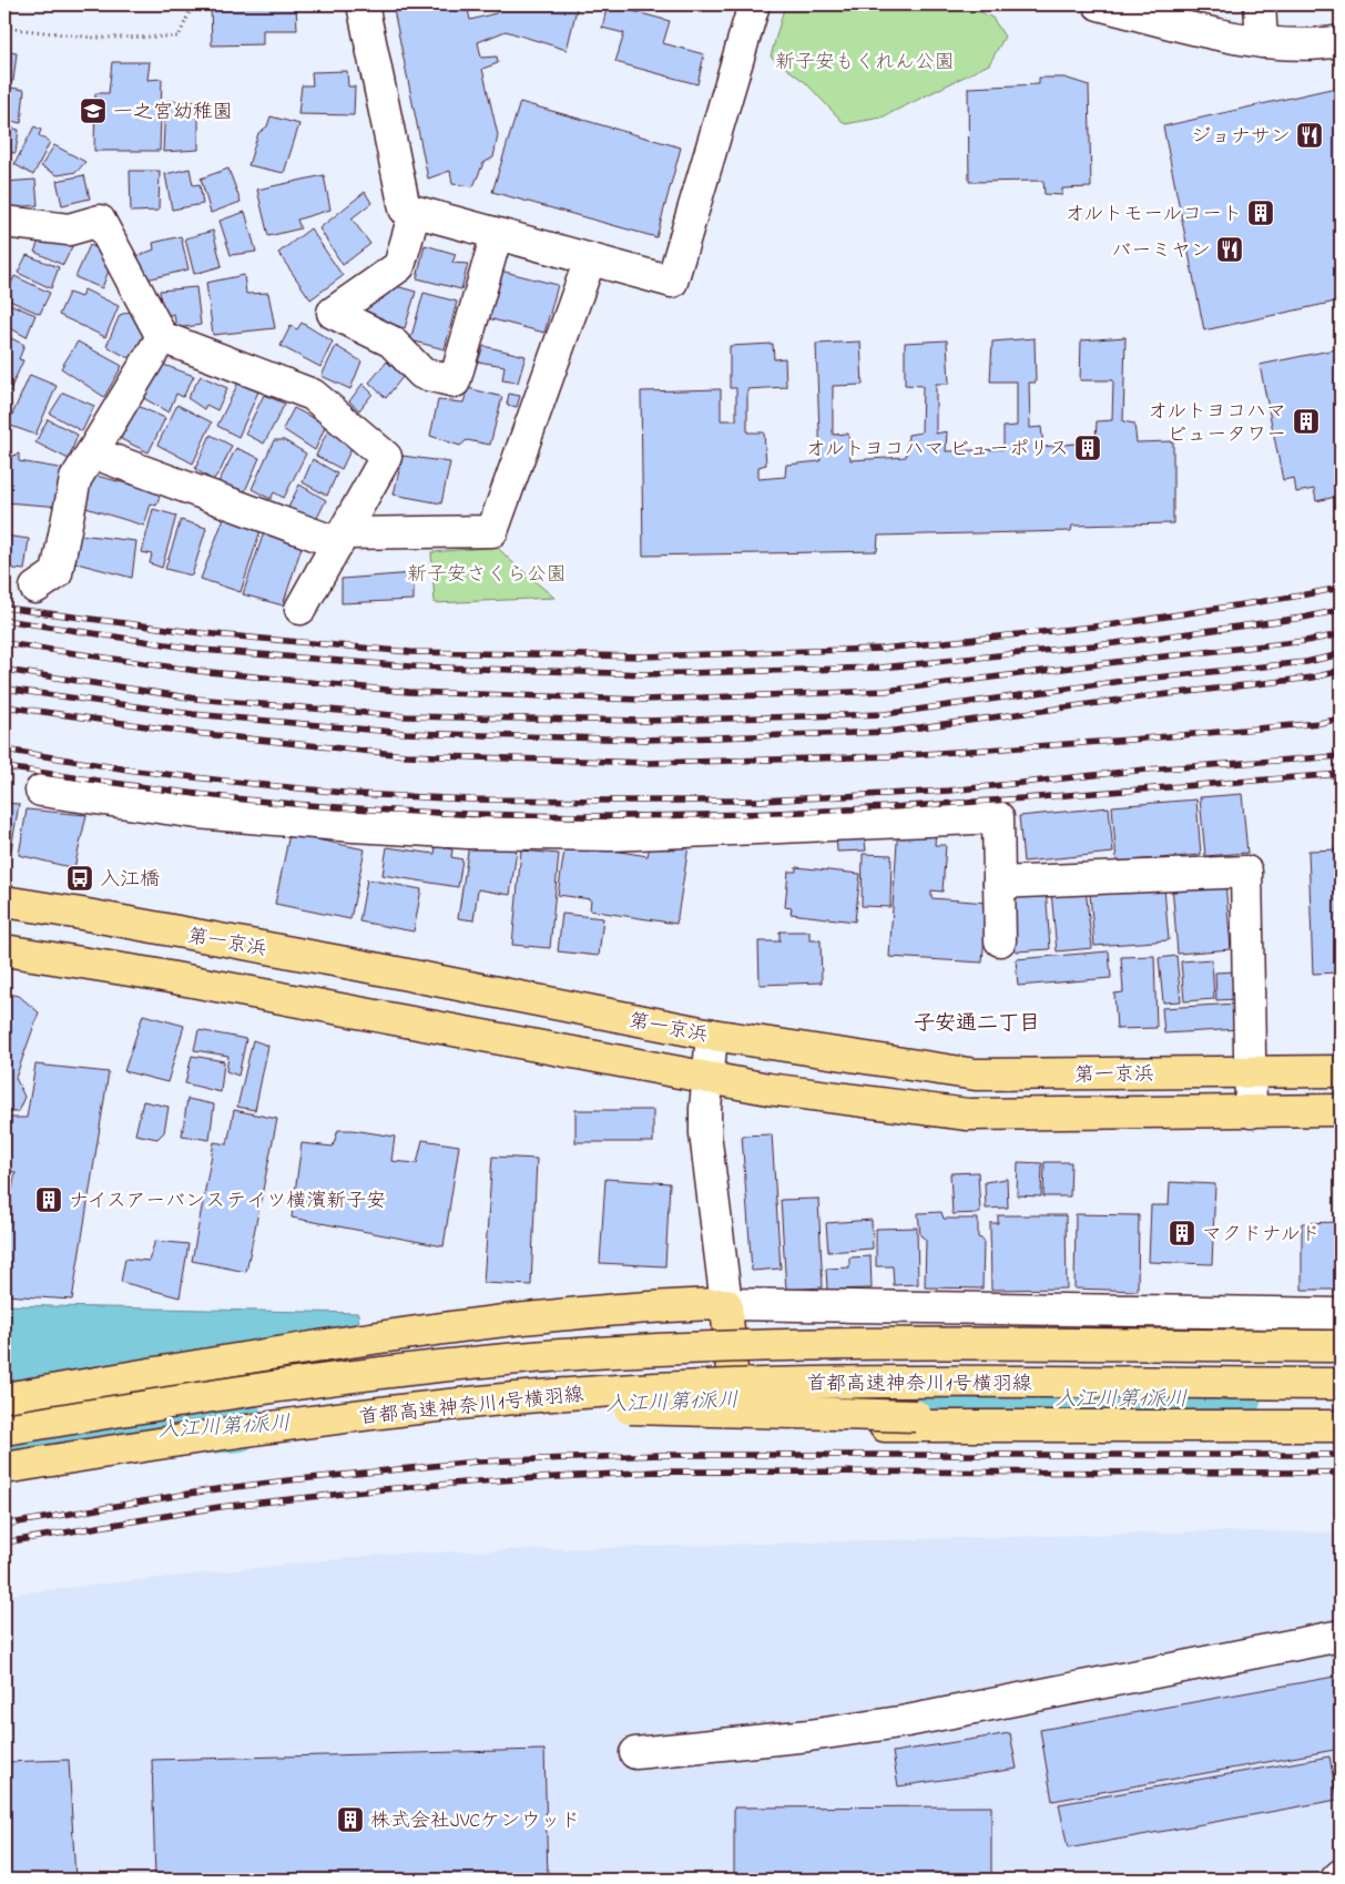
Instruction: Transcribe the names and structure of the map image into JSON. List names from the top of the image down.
{
  "streets": {
    "highway": ["第一京浜", "首都高速神奈川1号横羽線"]
  },
  "districts": ["子安通二丁目"],
  "water": ["入江川第1派川"],
  "parks": ["新子安もくれん公園", "新子安さくら公園"],
  "places": {
    "school or university": ["一之宮幼稚園"],
    "restaurant": ["ジョナサン", "バーミヤン"],
    "building": [
      "オルトモールコート",
      "オルトヨコハマ ビュータワー",
      "オルトヨコハマ ビューポリス",
      "ナイスアーバンステイツ横濱新子安",
      "マクドナルド",
      "株式会社JVCケンウッド"
    ],
    "bus stop": ["入江橋"]
  }
}
